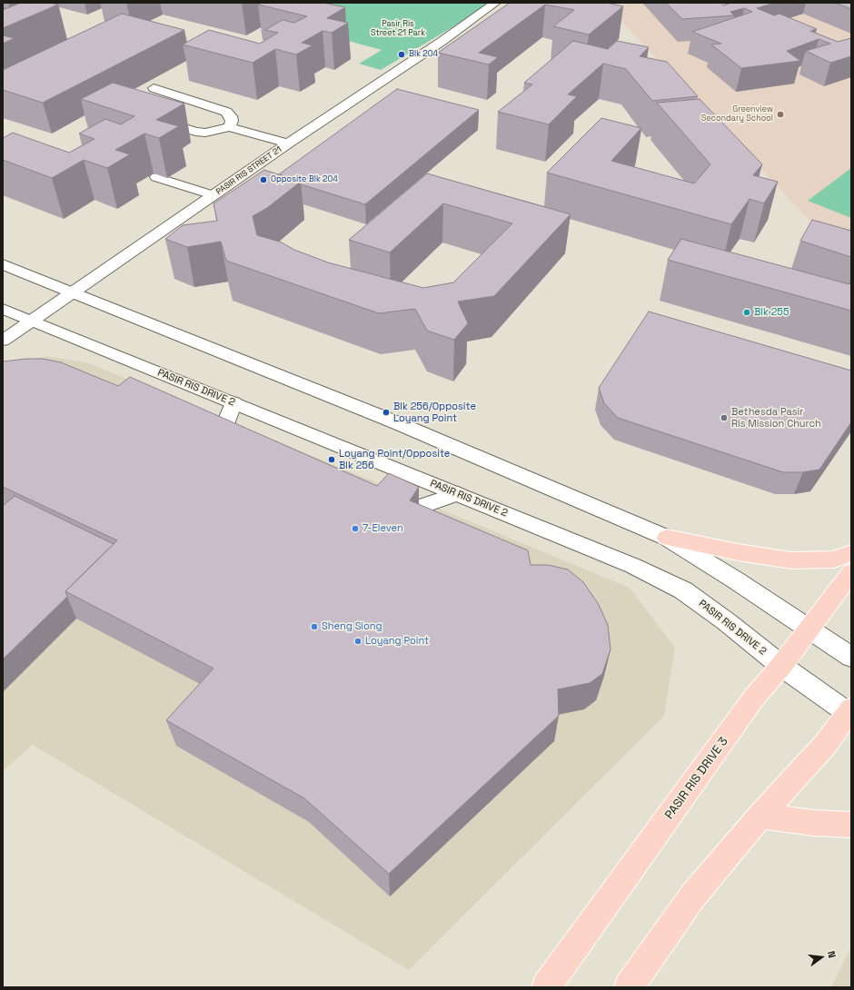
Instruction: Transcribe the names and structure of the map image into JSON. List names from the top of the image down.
{
  "streets": {
    "main road": ["PASIR RIS DRIVE 3"],
    "street": ["PASIR RIS STREET 21", "PASIR RIS DRIVE 2"]
  },
  "crossings": [
    ["PASIR RIS STREET 21", "PASIR RIS DRIVE 2"],
    ["PASIR RIS DRIVE 2", "PASIR RIS DRIVE 3"]
  ],
  "parks": ["Pasir Ris Street 21 Park"],
  "places": [
    "Blk 204",
    "Greenview Secondary School",
    "Opposite Blk 204",
    "Blk 255",
    "Blk 256/Opposite Loyang Point",
    "Bethesda Pasir Ris Mission Church",
    "Loyang Point/Opposite Blk 256",
    "7-Eleven",
    "Sheng Siong",
    "Loyang Point"
  ],
  "north": "right"
}
